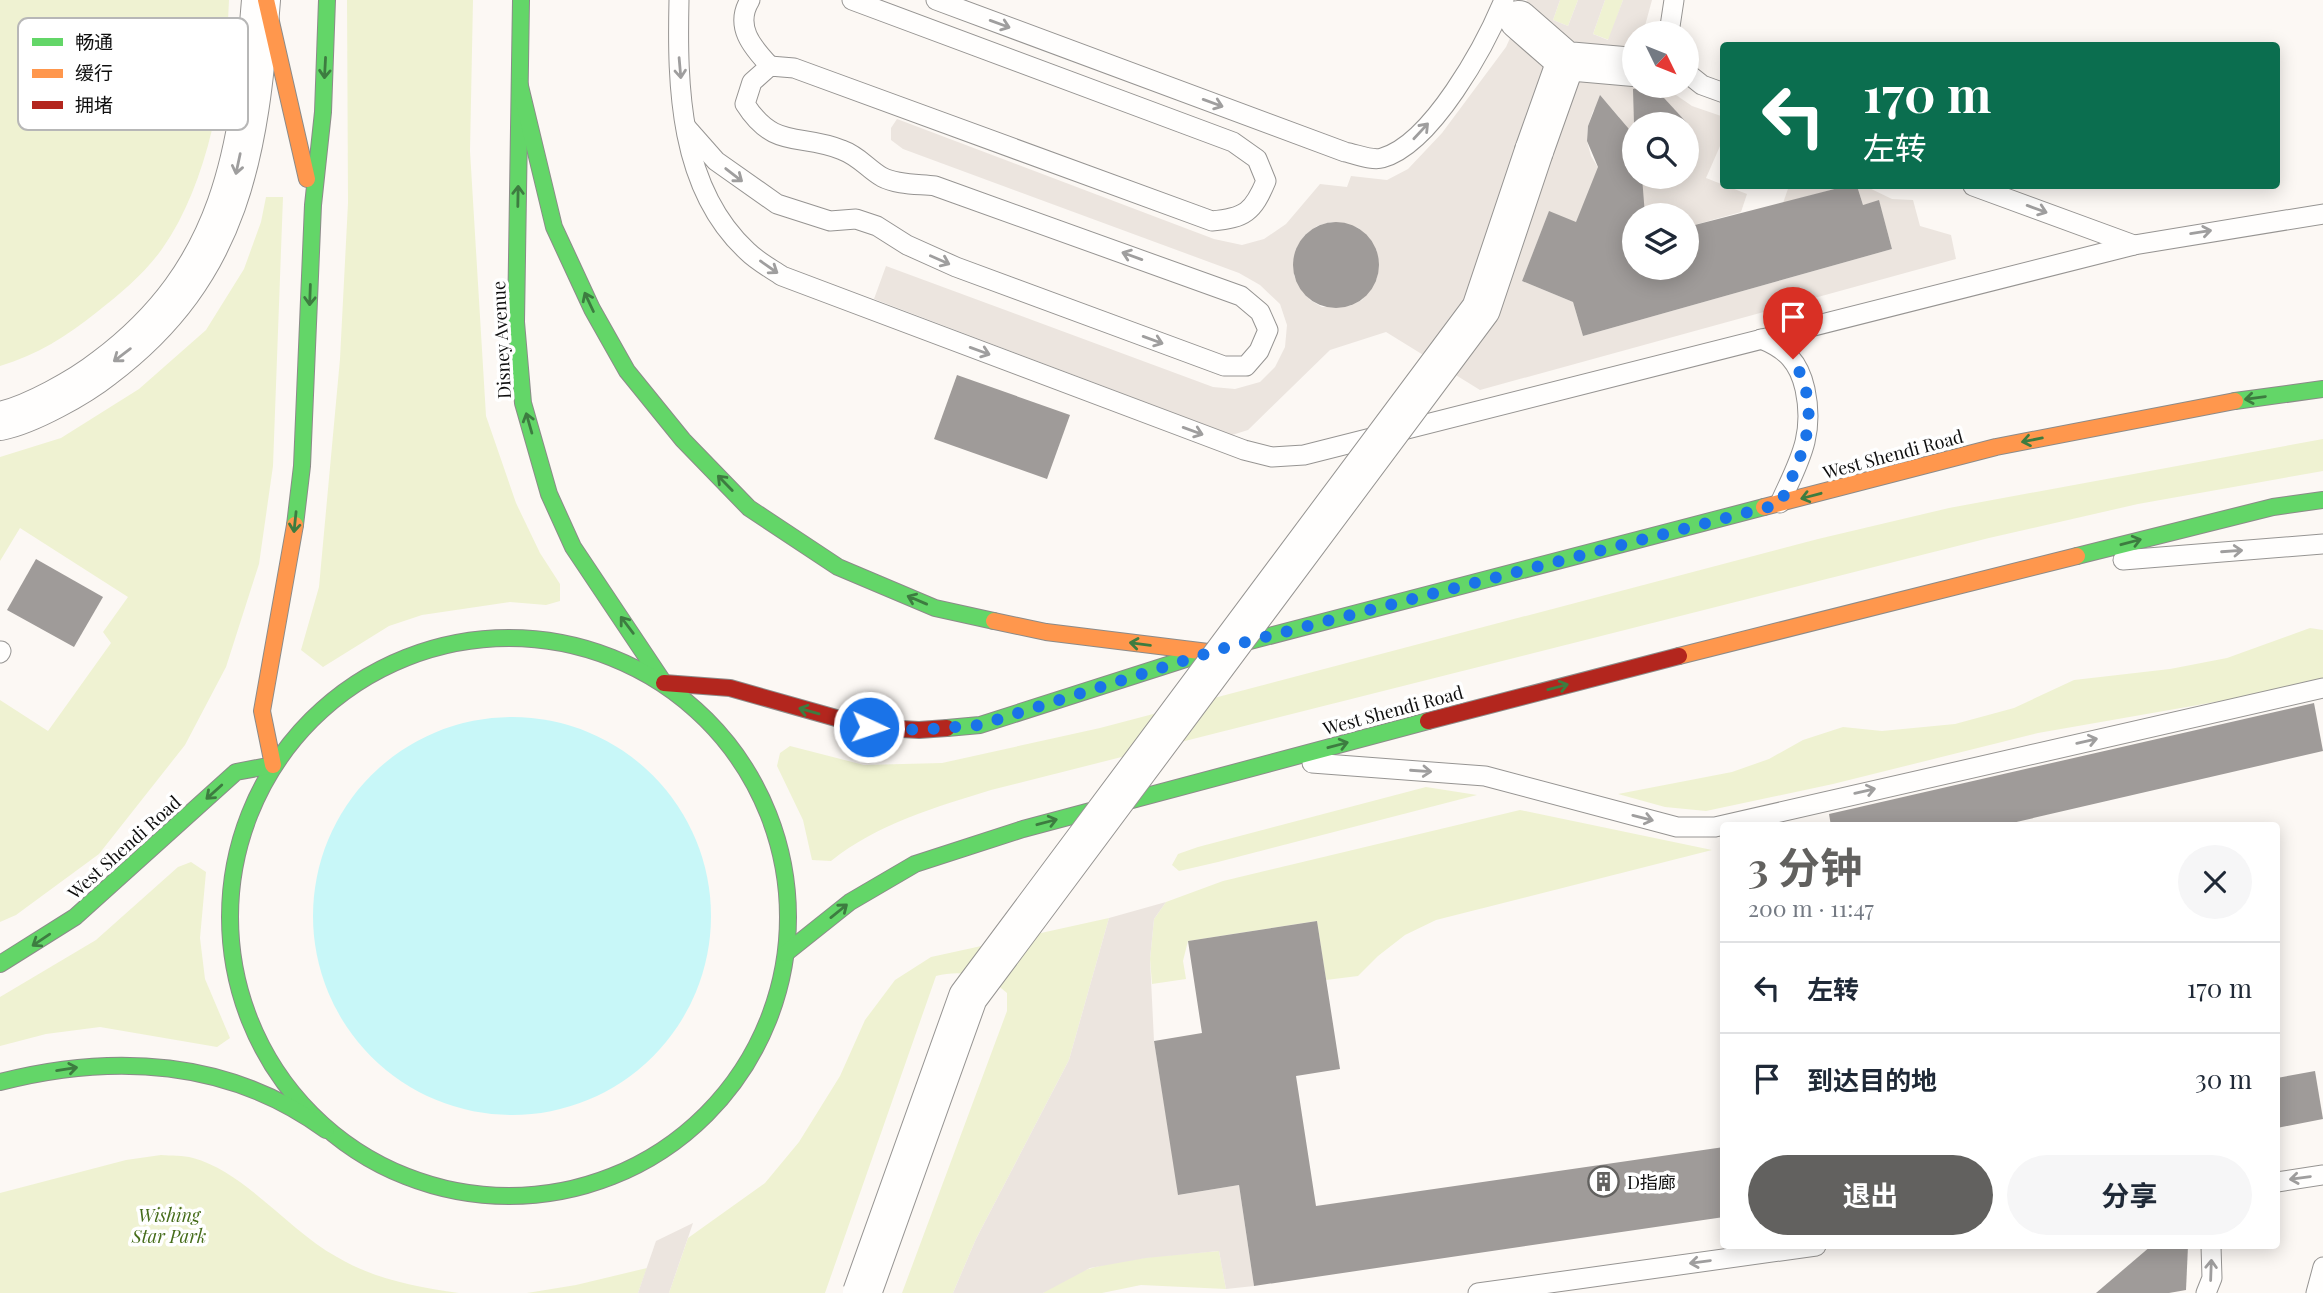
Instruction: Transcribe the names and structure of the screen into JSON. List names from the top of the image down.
{
  "streets": {
    "main road": ["Disney Avenue", "West Shendi Road"]
  },
  "crossings": [
    ["Disney Avenue", "West Shendi Road"]
  ],
  "one_way": ["Disney Avenue"],
  "parks": ["Wishing Star Park"],
  "places": {
    "building": ["D指廊"]
  },
  "legend": ["畅通", "缓行", "拥堵"],
  "north": "bottom right",
  "page": {
    "turn": ["170 m", "左转"],
    "heading": ["3 分钟", "200 m · 11:47"],
    "list": [
      {
        "name": "左转",
        "value": "170 m"
      },
      {
        "name": "到达目的地",
        "value": "30 m"
      }
    ],
    "buttons": ["退出", "分享"]
  }
}
